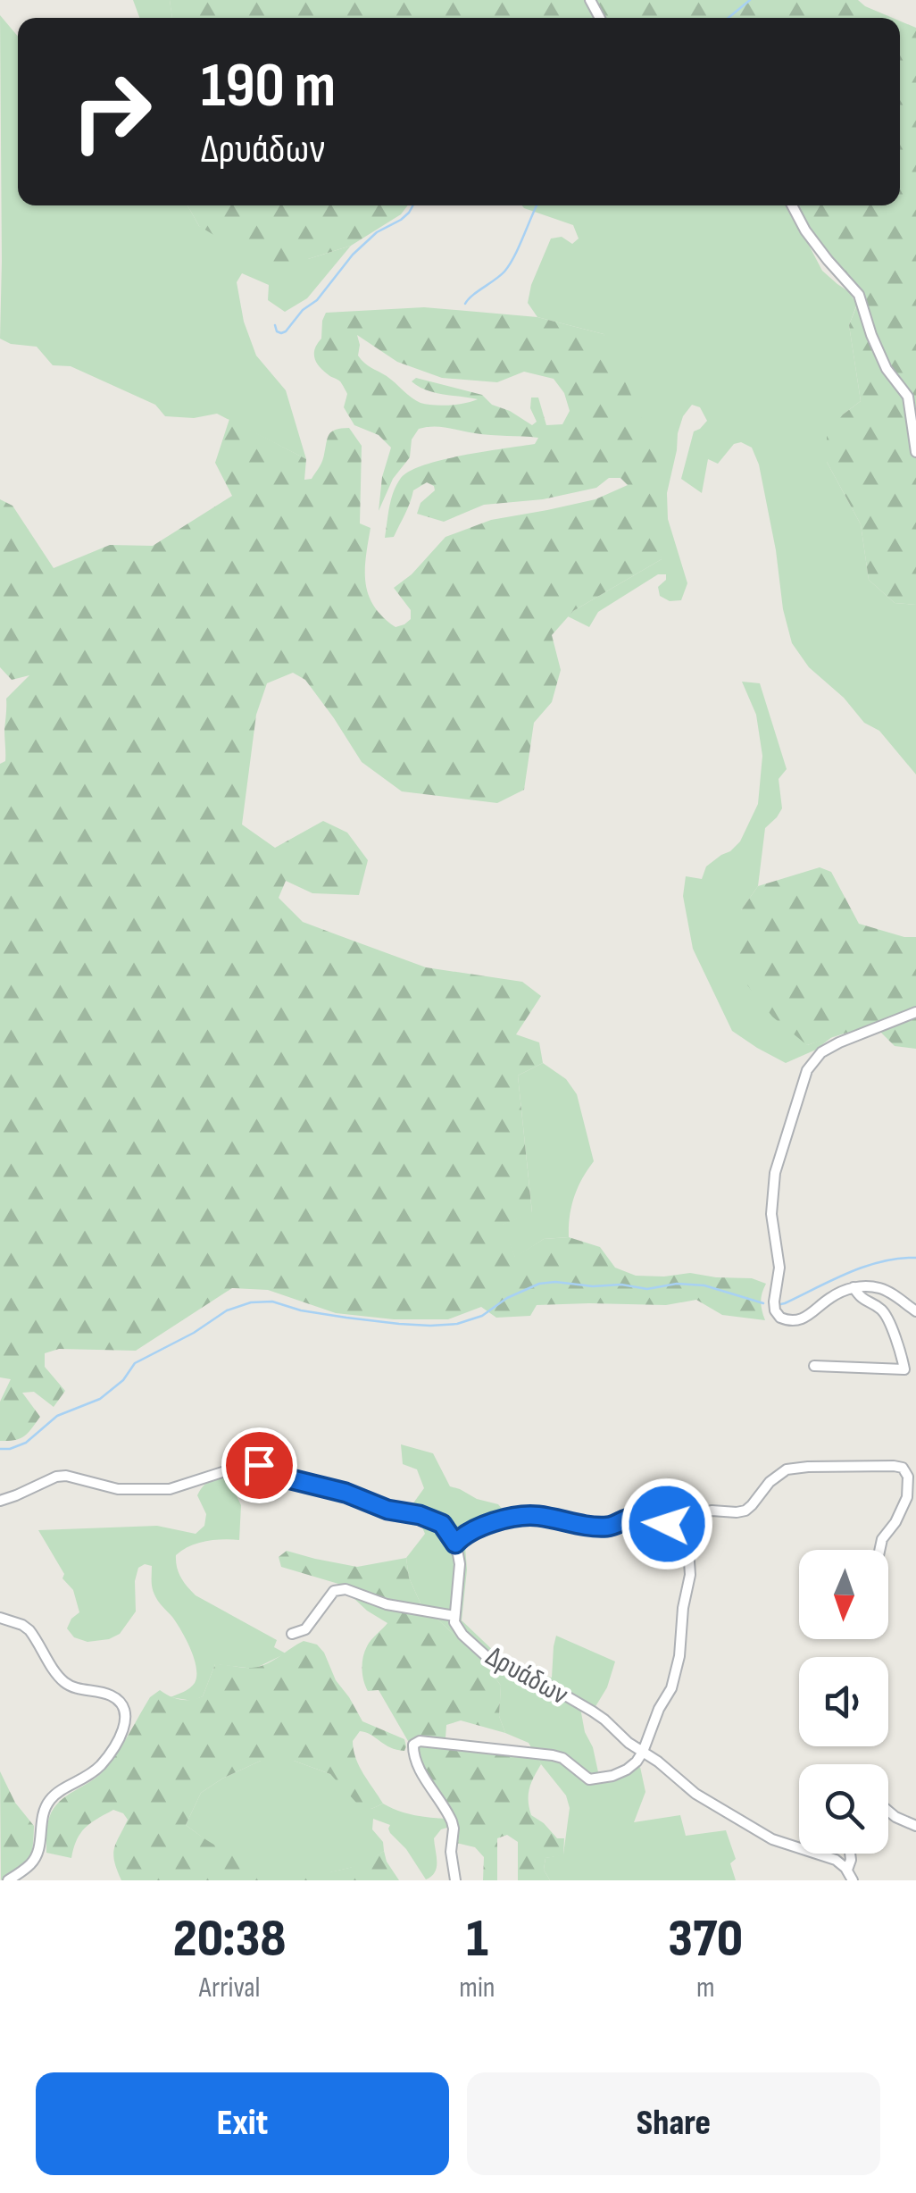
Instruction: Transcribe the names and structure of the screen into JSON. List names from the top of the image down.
{
  "streets": {
    "street": ["Δρυάδων"]
  },
  "north": "bottom",
  "page": {
    "turn": ["190 m", "Δρυάδων"],
    "eta": [
      "20:38",
      "Arrival",
      "1",
      "min",
      "370",
      "m"
    ],
    "buttons": ["Exit", "Share"]
  }
}
